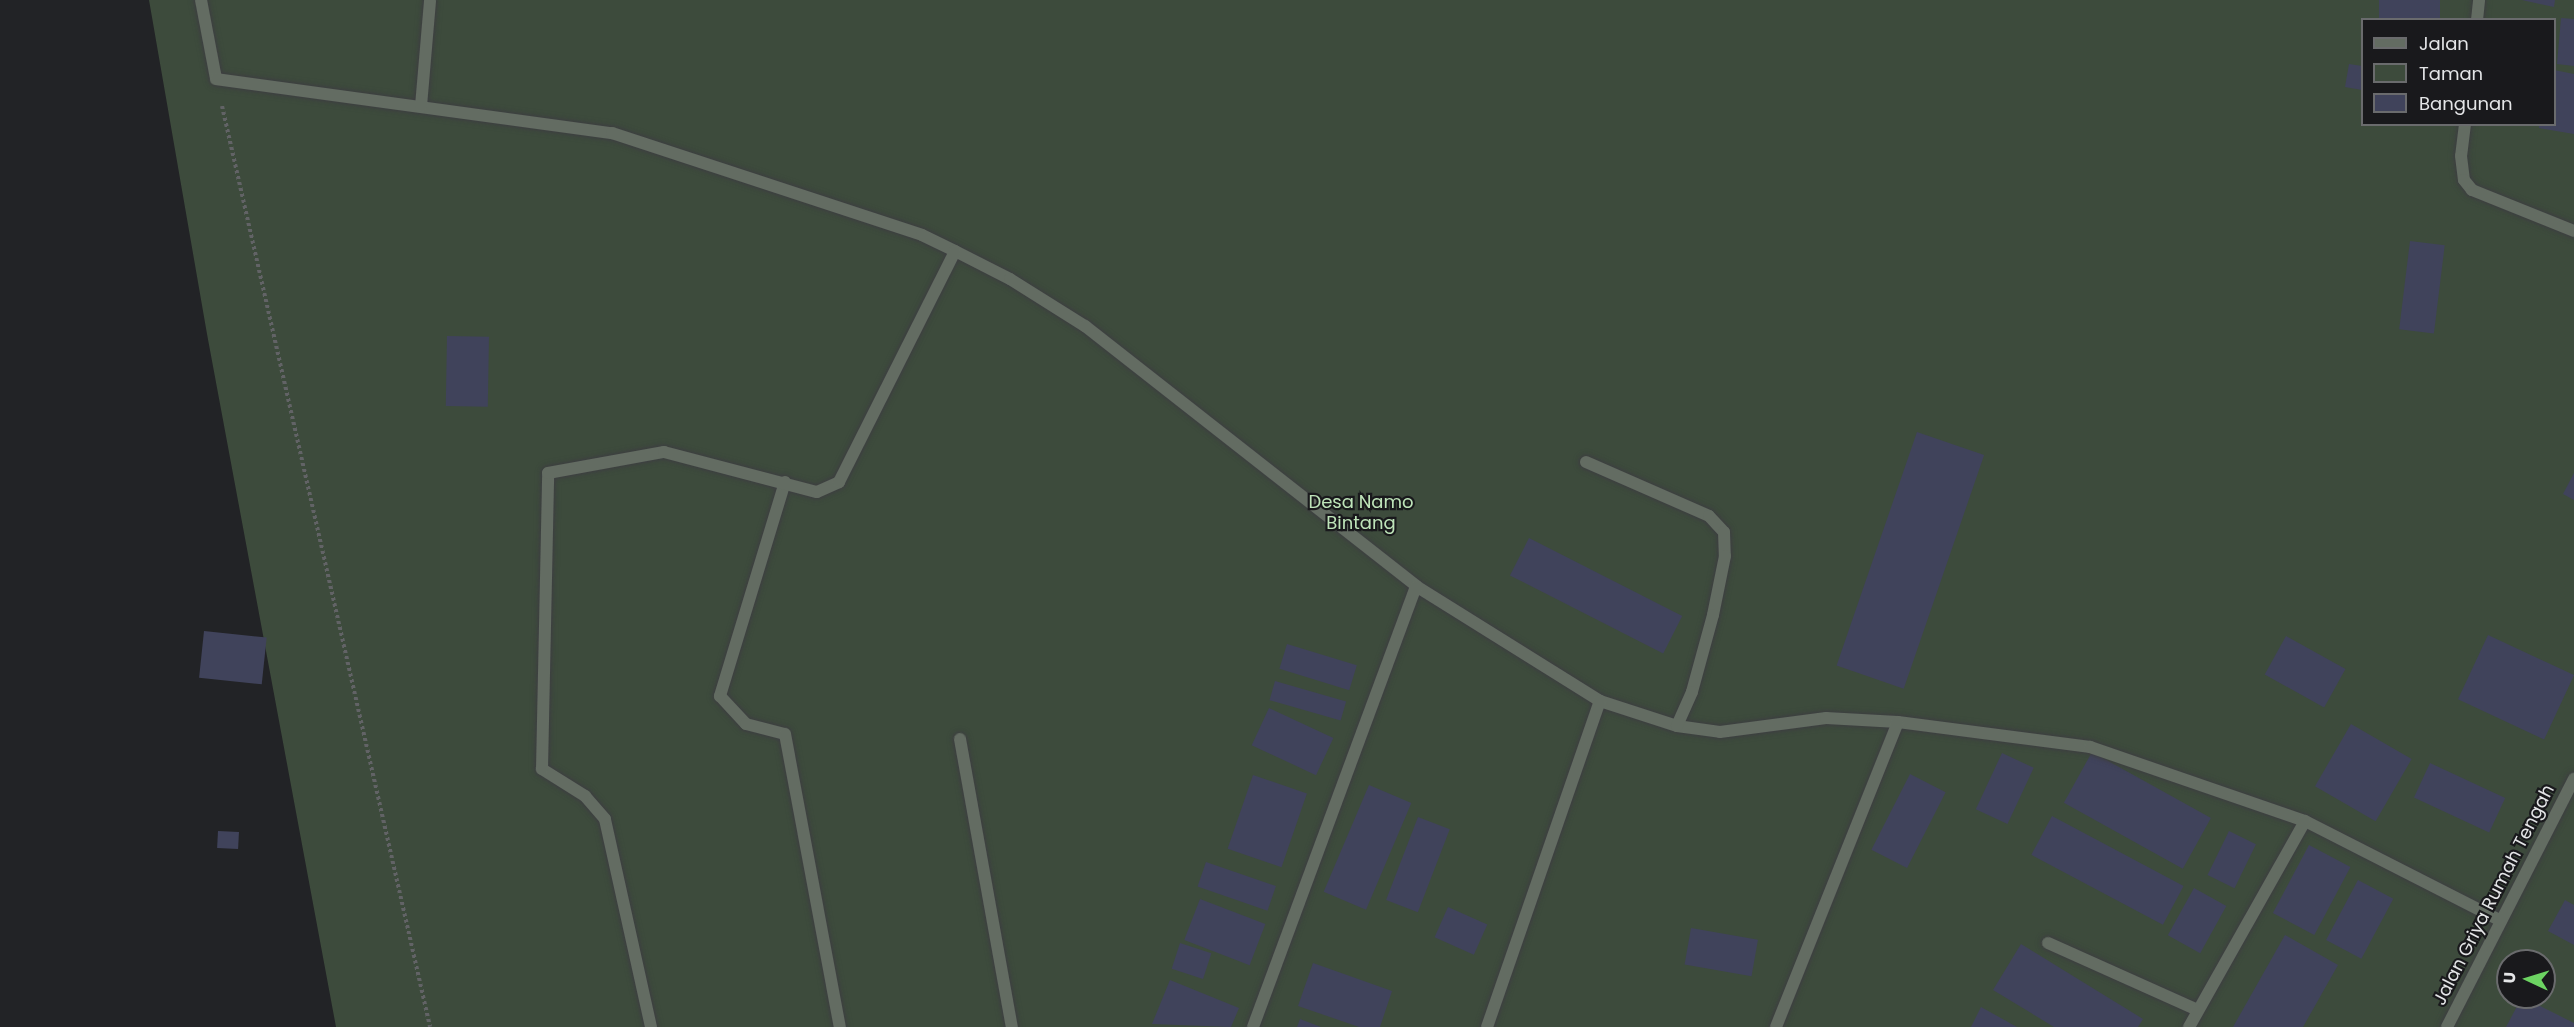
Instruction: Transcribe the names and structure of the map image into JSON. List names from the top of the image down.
{
  "streets": {
    "street": ["Jalan Griya Rumah Tengah"]
  },
  "parks": ["Desa Namo Bintang"],
  "legend": ["Jalan", "Taman", "Bangunan"],
  "north": "left"
}
